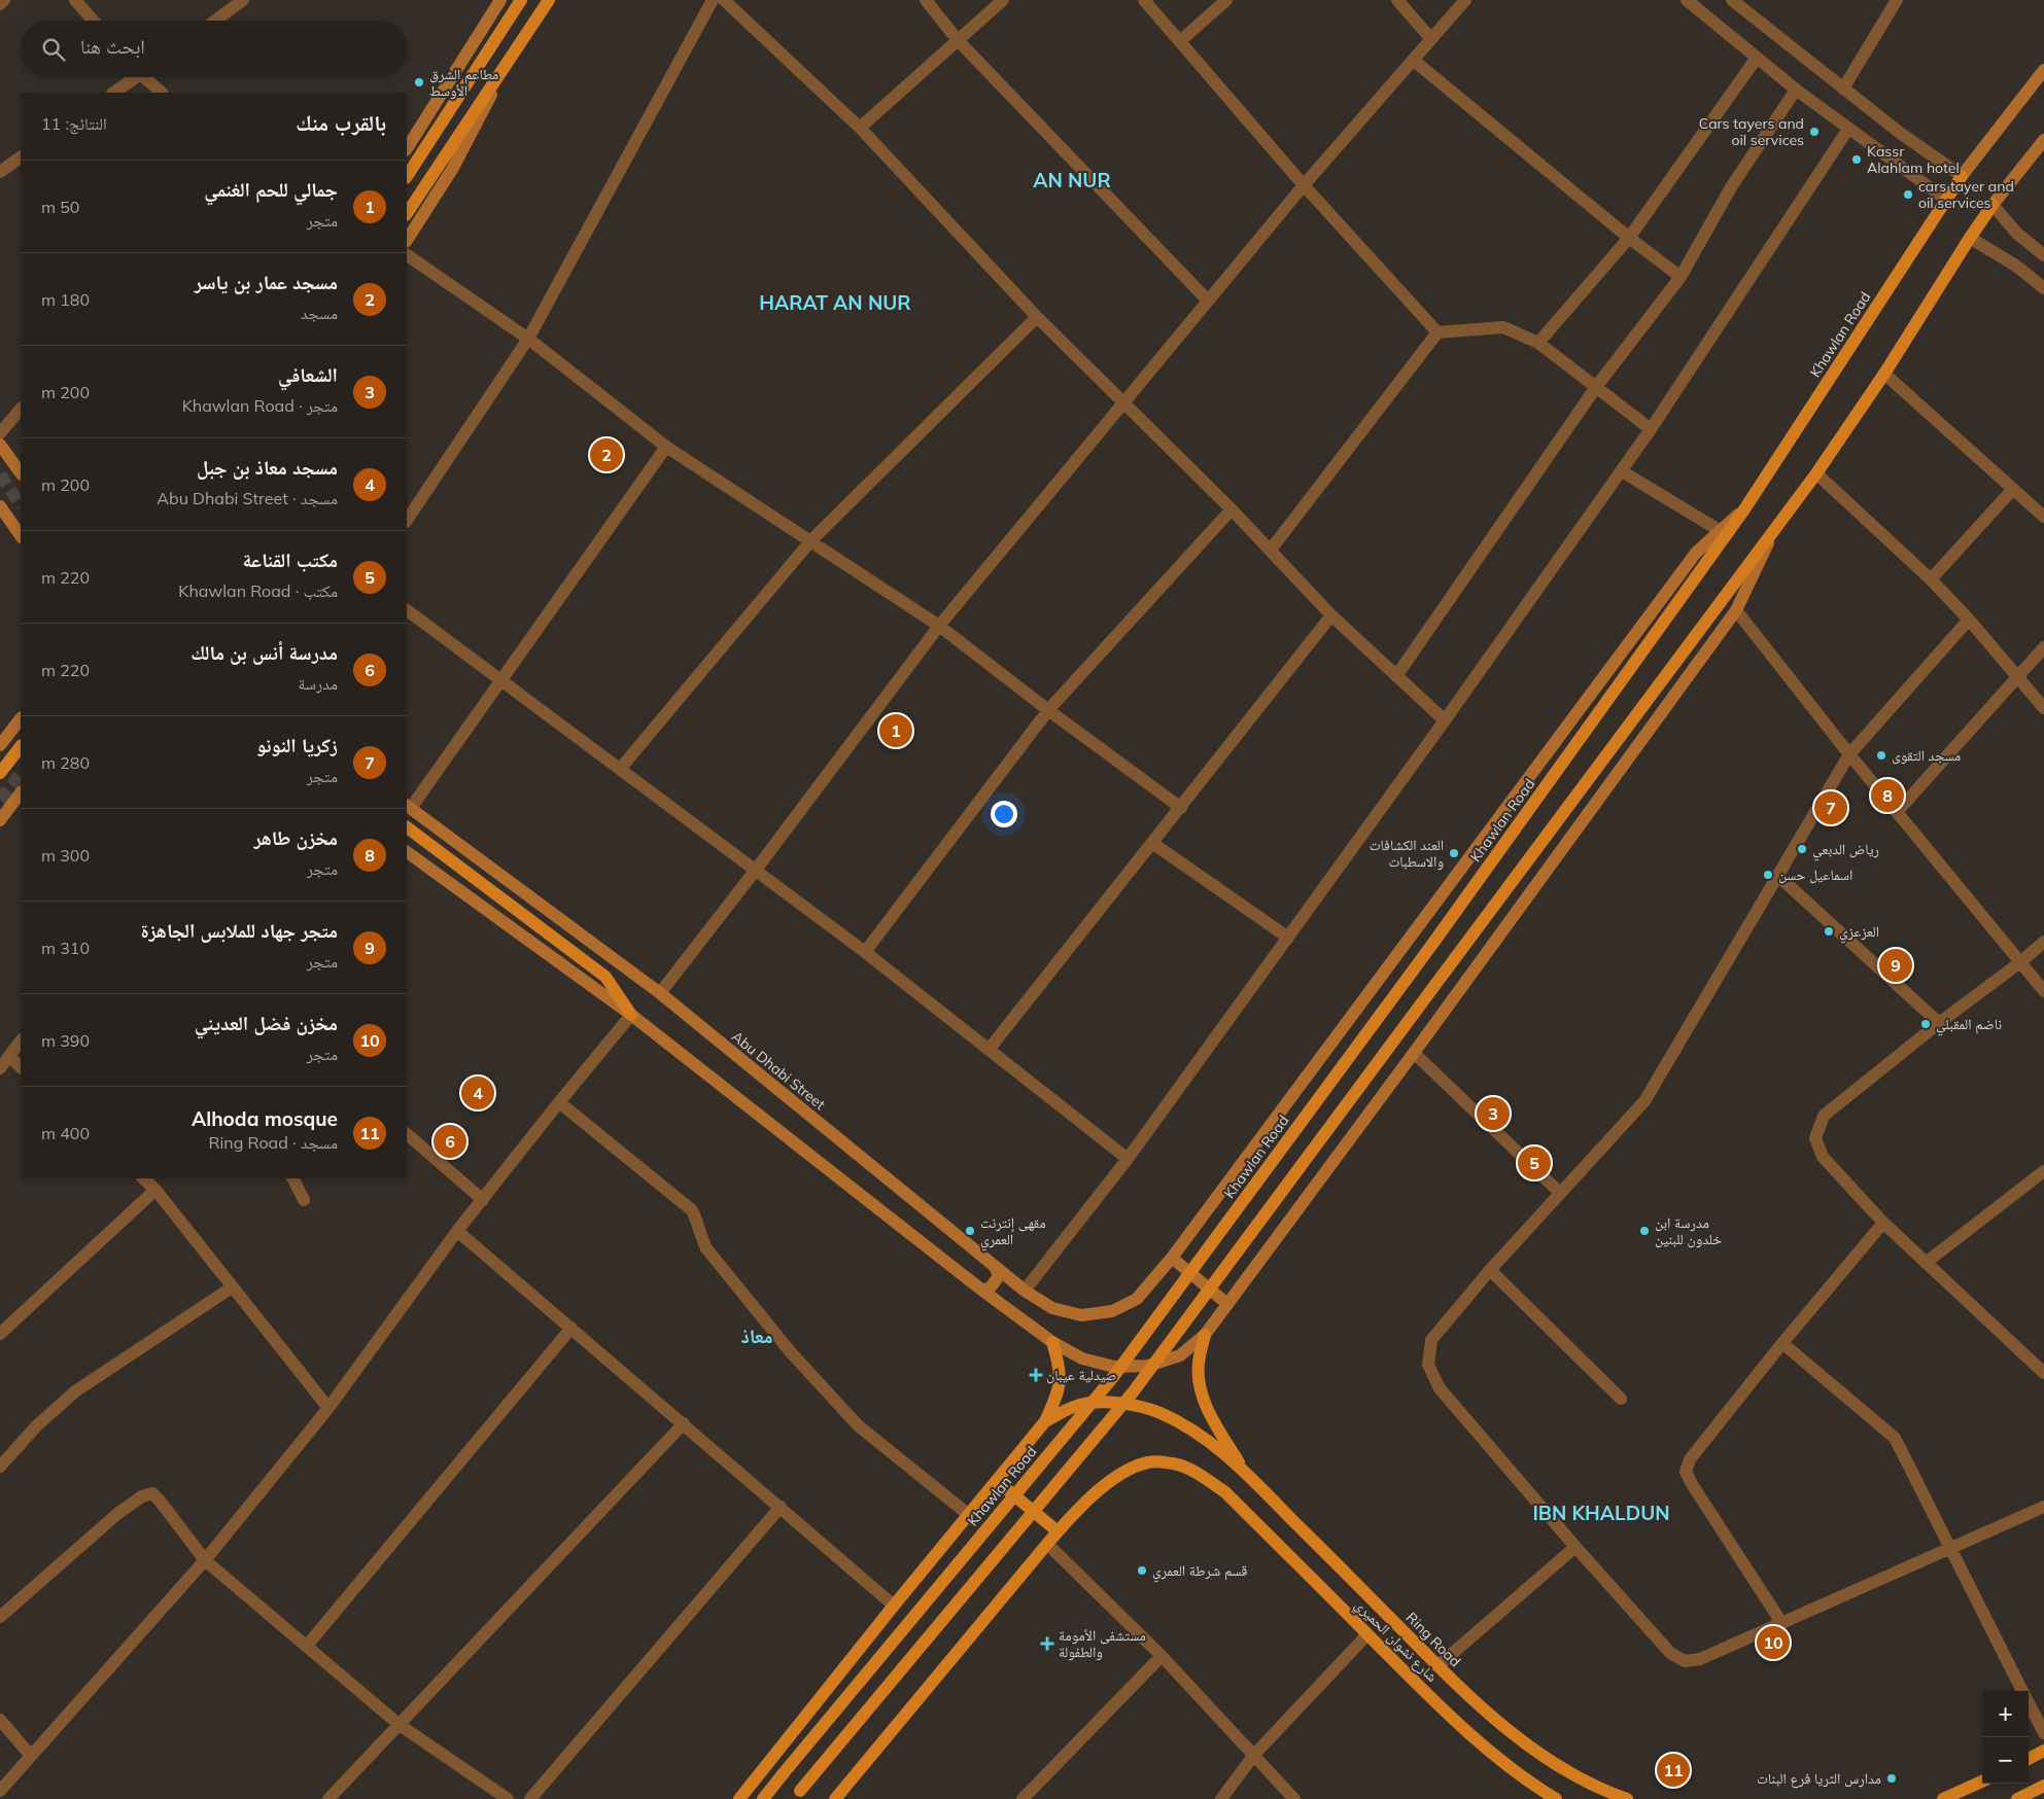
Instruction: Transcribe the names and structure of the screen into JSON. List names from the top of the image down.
{
  "streets": {
    "main road": [
      "Khawlan Road",
      "Abu Dhabi Street",
      "Ring Road",
      "شارع نشوان الحميري"
    ]
  },
  "crossings": [
    ["Khawlan Road", "Abu Dhabi Street"]
  ],
  "districts": [
    "AN NUR",
    "HARAT AN NUR",
    "معاذ",
    "IBN KHALDUN"
  ],
  "places": {
    "other": [
      "مطاعم الشرق الأوسط",
      "Cars tayers and oil services",
      "Kassr Alahlam hotel",
      "cars tayer and oil services",
      "مسجد التقوى",
      "رياض الدبعي",
      "العند الكشافات والاسطبات",
      "اسماعيل حسن",
      "العزعزي",
      "ناضم المقبلي",
      "مقهى إنترنت العمري",
      "مدرسة ابن خلدون للبنين",
      "قسم شرطة العمري",
      "مدارس الثريا فرع البنات"
    ],
    "health": ["صيدلية عيبان", "مستشفى الأمومة والطفولة"]
  },
  "page": {
    "search": "ابحث هنا",
    "heading": ["بالقرب منك", "النتائج: 11"],
    "list": [
      {
        "mark": "1",
        "name": "جمالي للحم الغنمي",
        "note": "متجر",
        "value": "50 m"
      },
      {
        "mark": "2",
        "name": "مسجد عمار بن ياسر",
        "note": "مسجد",
        "value": "180 m"
      },
      {
        "mark": "3",
        "name": "الشعافي",
        "note": "متجر · Khawlan Road",
        "value": "200 m"
      },
      {
        "mark": "4",
        "name": "مسجد معاذ بن جبل",
        "note": "مسجد · Abu Dhabi Street",
        "value": "200 m"
      },
      {
        "mark": "5",
        "name": "مكتب القناعة",
        "note": "مكتب · Khawlan Road",
        "value": "220 m"
      },
      {
        "mark": "6",
        "name": "مدرسة أنس بن مالك",
        "note": "مدرسة",
        "value": "220 m"
      },
      {
        "mark": "7",
        "name": "زكريا النونو",
        "note": "متجر",
        "value": "280 m"
      },
      {
        "mark": "8",
        "name": "مخزن طاهر",
        "note": "متجر",
        "value": "300 m"
      },
      {
        "mark": "9",
        "name": "متجر جهاد للملابس الجاهزة",
        "note": "متجر",
        "value": "310 m"
      },
      {
        "mark": "10",
        "name": "مخزن فضل العديني",
        "note": "متجر",
        "value": "390 m"
      },
      {
        "mark": "11",
        "name": "Alhoda mosque",
        "note": "مسجد · Ring Road",
        "value": "400 m"
      }
    ],
    "pins": [
      "2",
      "1",
      "8",
      "7",
      "9",
      "4",
      "3",
      "6",
      "5",
      "10",
      "11"
    ],
    "map_buttons": ["+", "−"]
  }
}
